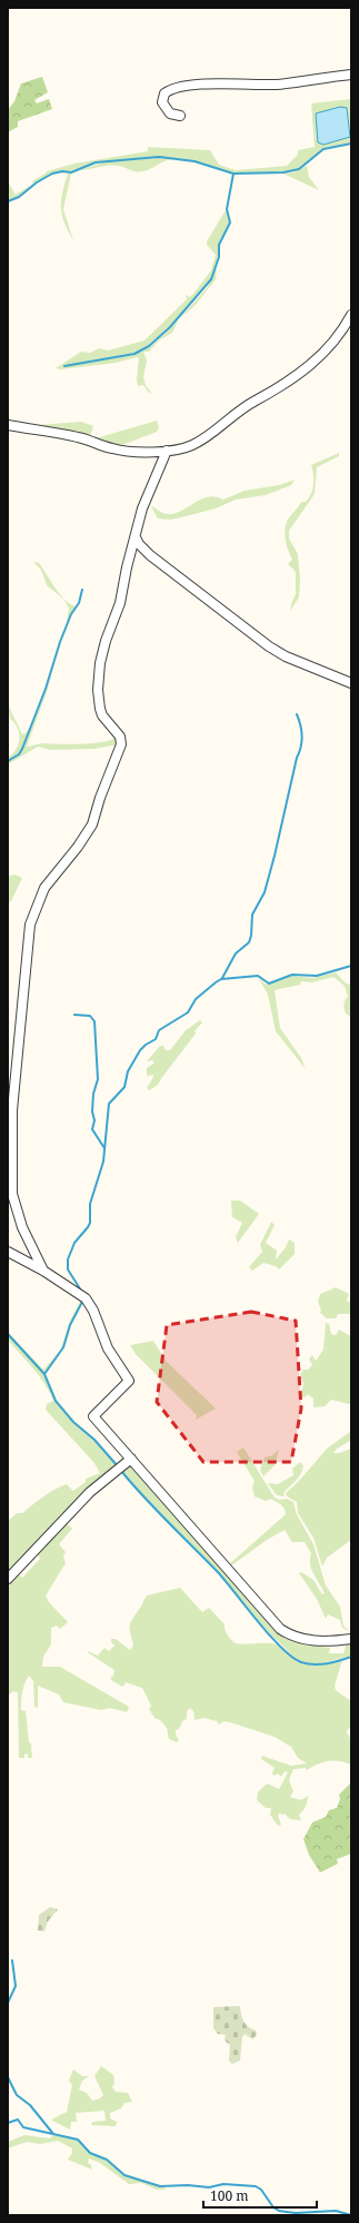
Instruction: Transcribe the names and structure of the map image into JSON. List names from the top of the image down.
{
  "scale_bar": "100 m"
}
